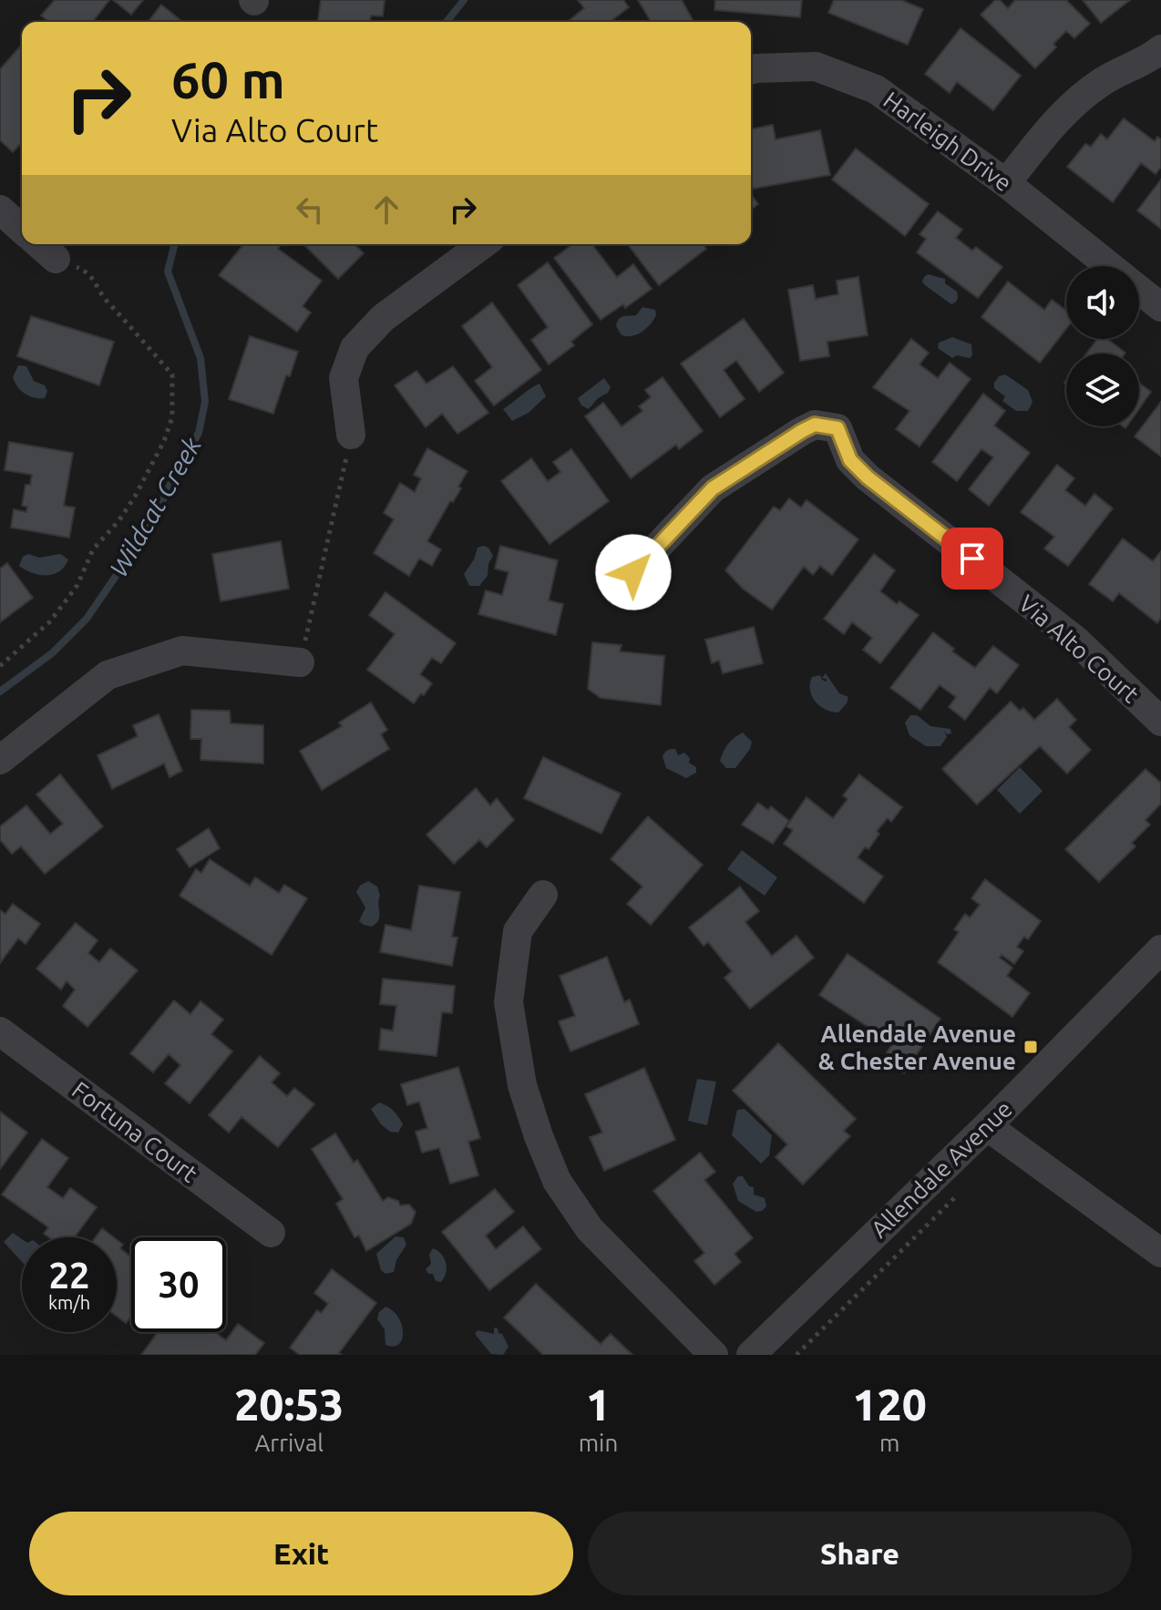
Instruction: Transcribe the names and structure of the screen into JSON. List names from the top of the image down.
{
  "streets": {
    "street": [
      "Harleigh Drive",
      "Via Alto Court",
      "Fortuna Court",
      "Allendale Avenue"
    ]
  },
  "water": ["Wildcat Creek"],
  "places": {
    "transit": ["Allendale Avenue & Chester Avenue"]
  },
  "page": {
    "turn": ["60 m", "Via Alto Court"],
    "speed": "22 km/h",
    "limit": "30",
    "eta": [
      "20:53",
      "Arrival",
      "1",
      "min",
      "120",
      "m"
    ],
    "buttons": ["Exit", "Share"]
  }
}
